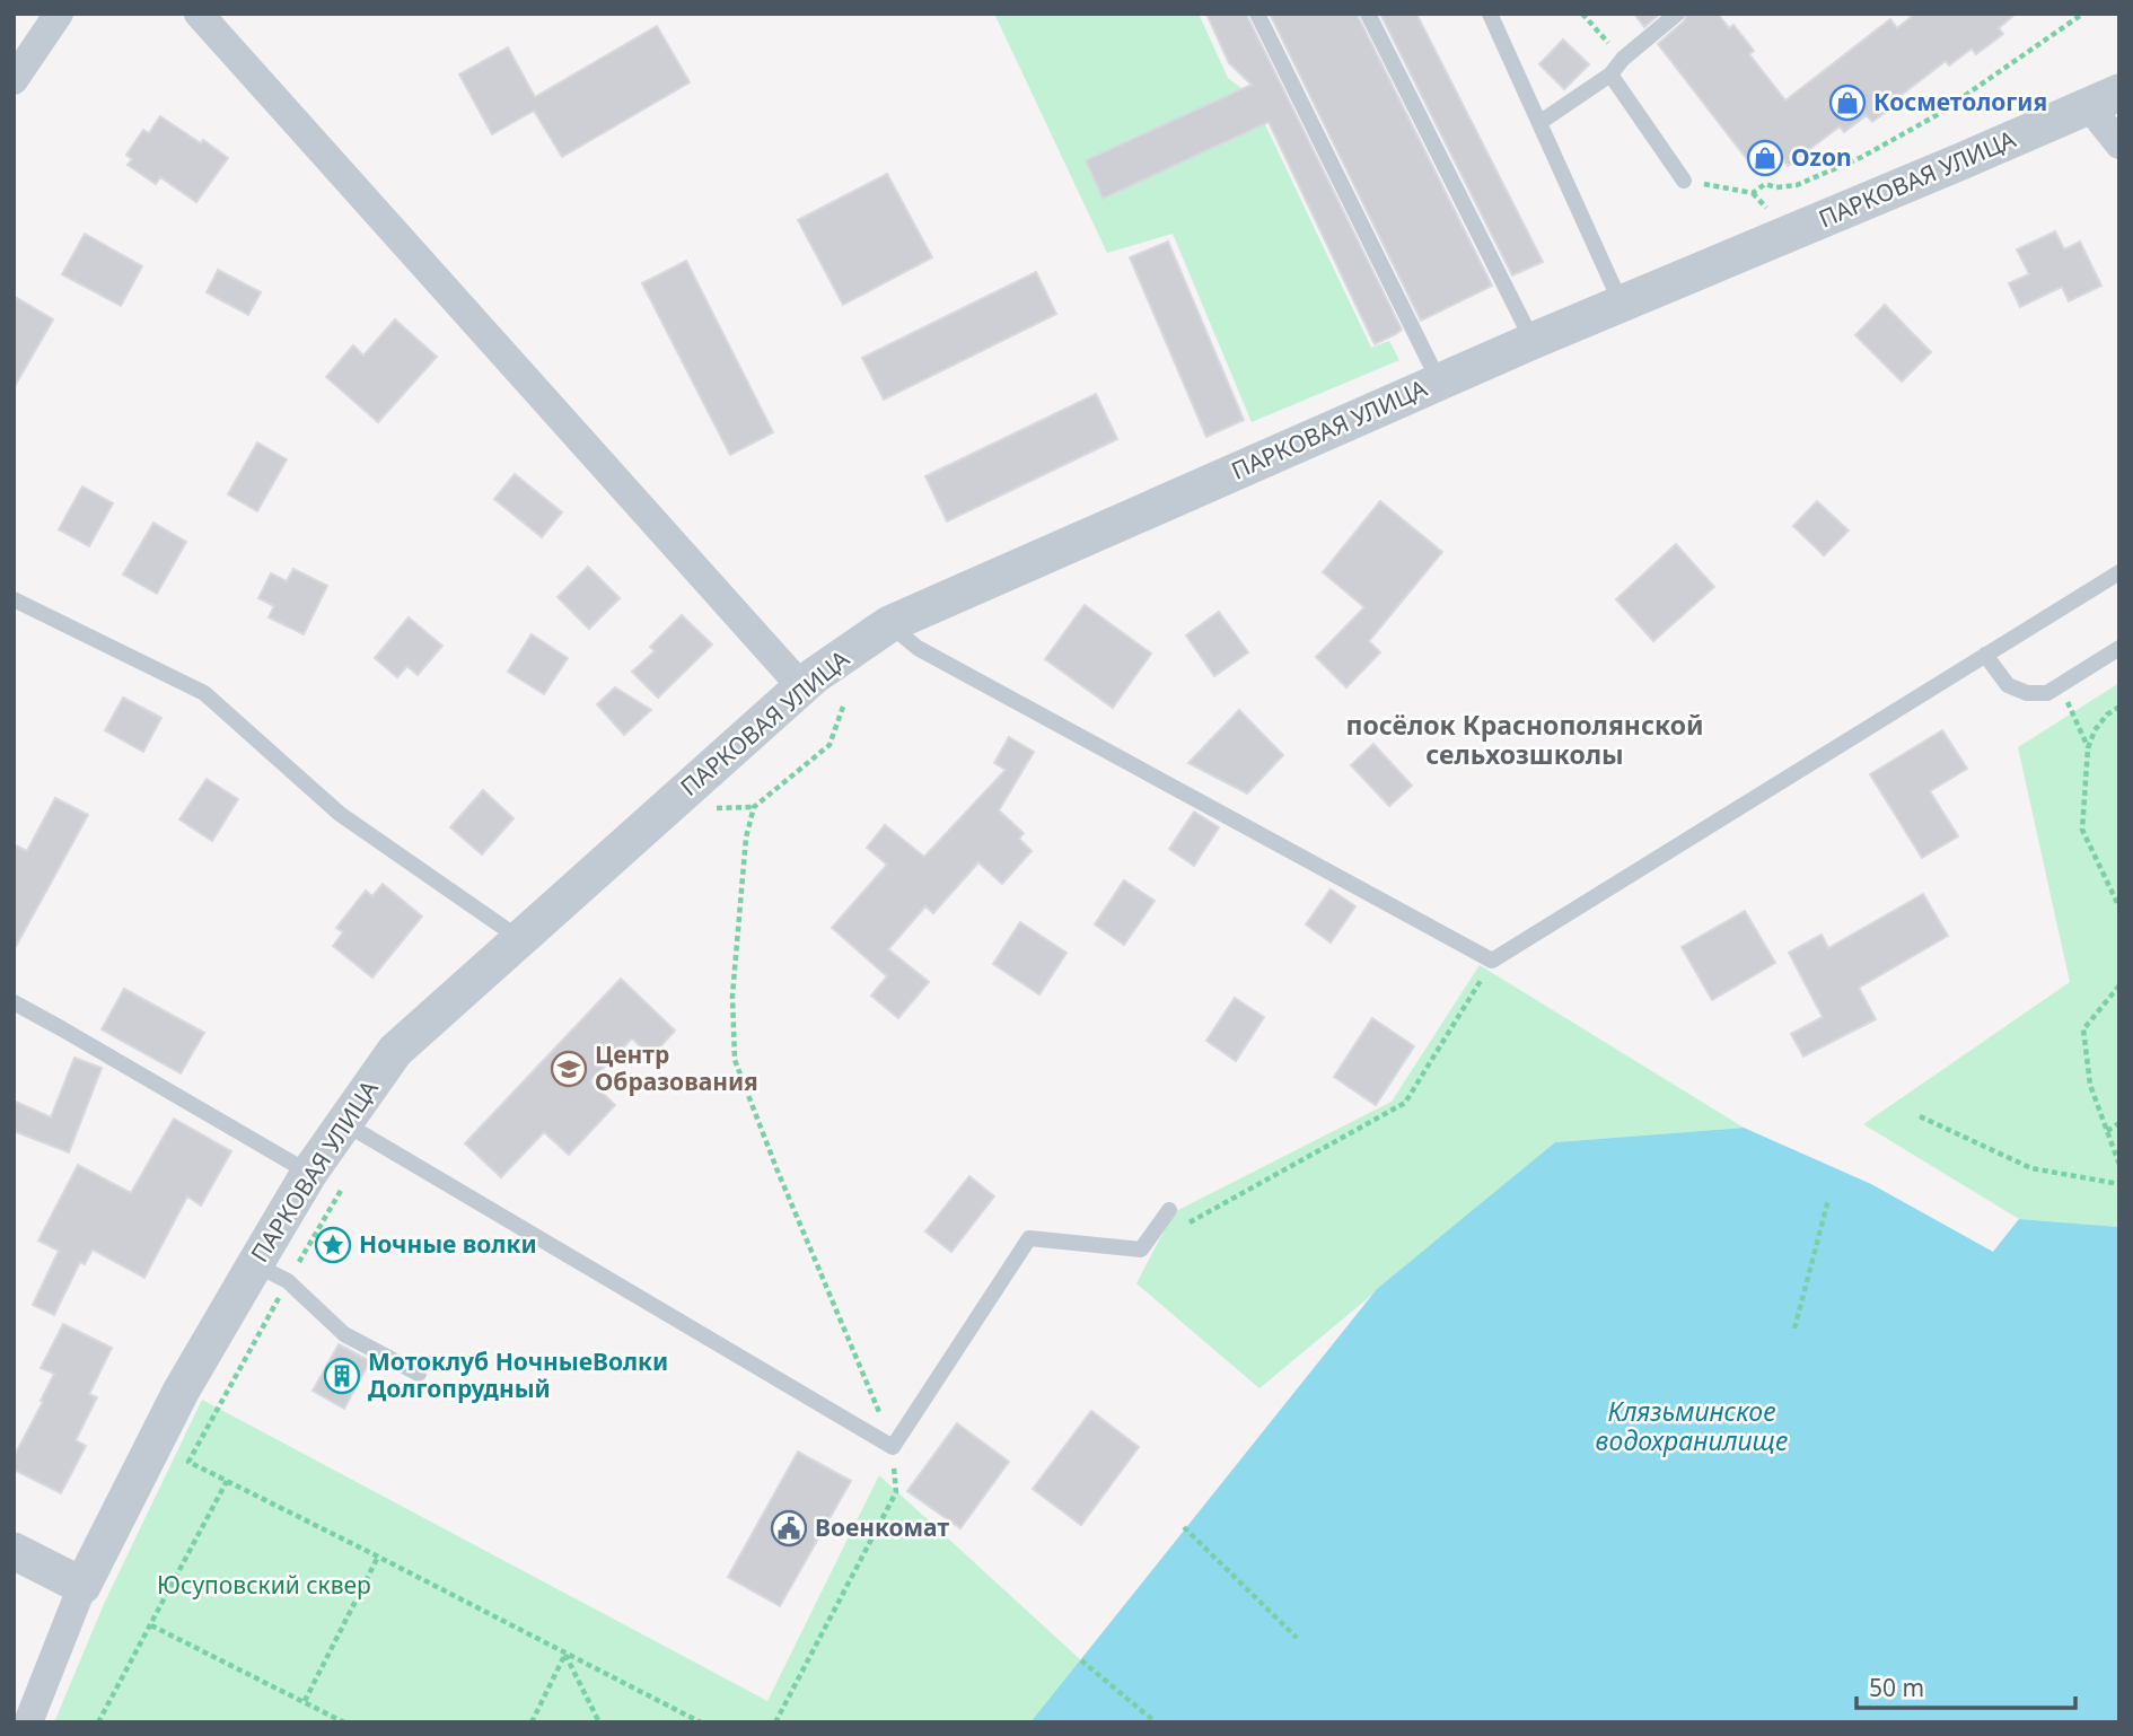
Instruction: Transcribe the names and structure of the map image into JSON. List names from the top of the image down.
{
  "streets": {
    "street": ["ПАРКОВАЯ УЛИЦА"]
  },
  "districts": ["посёлок Краснополянской сельхозшколы"],
  "water": ["Клязьминское водохранилище"],
  "parks": ["Юсуповский сквер"],
  "places": {
    "shop": ["Косметология", "Ozon"],
    "school or university": ["Центр Образования"],
    "place": ["Ночные волки"],
    "building": ["Мотоклуб НочныеВолки Долгопрудный"],
    "public building": ["Военкомат"]
  },
  "scale_bar": "50 m"
}
